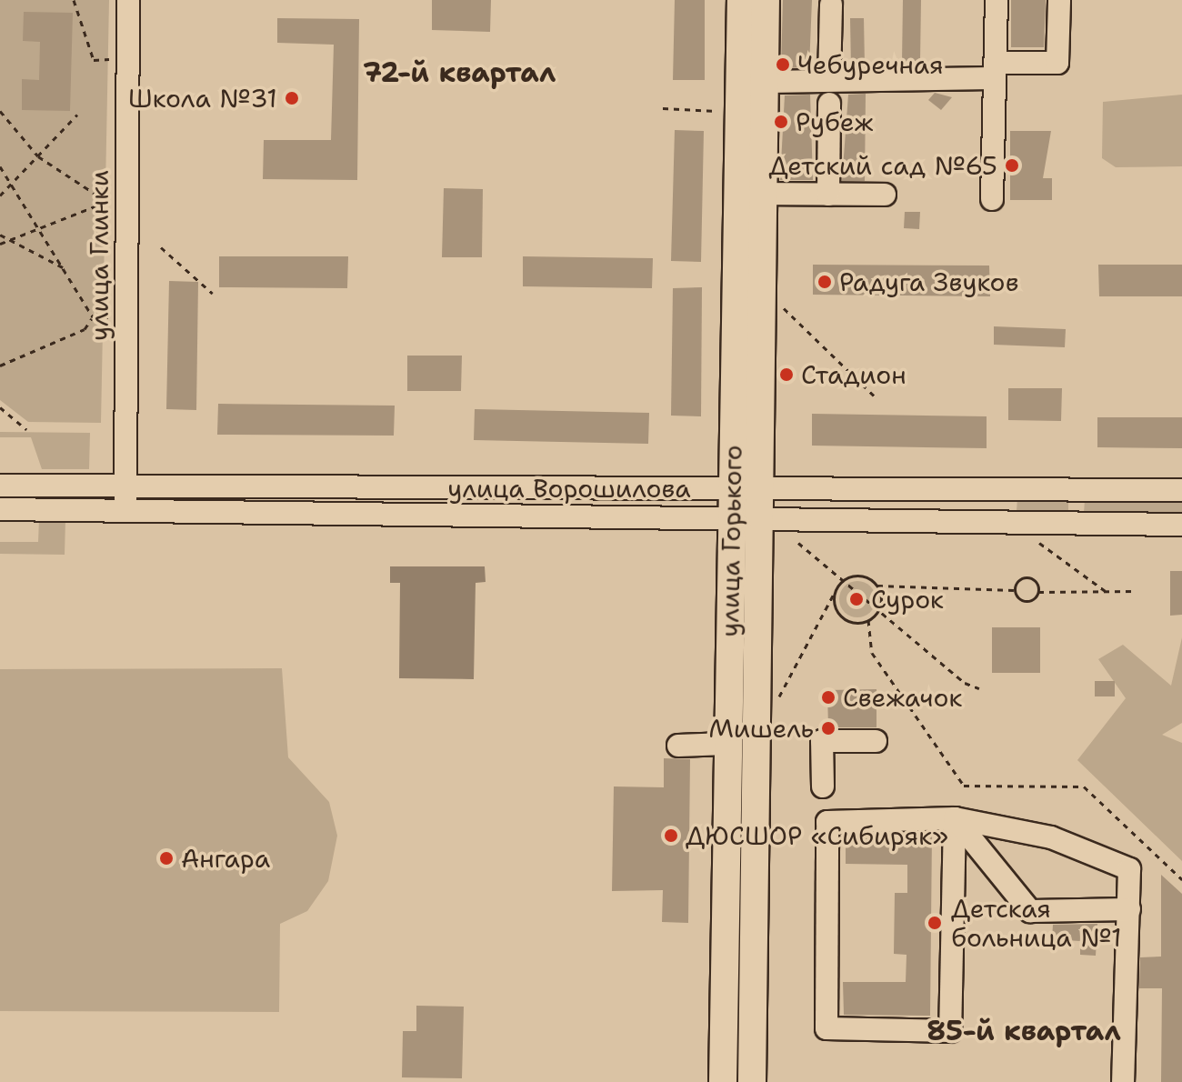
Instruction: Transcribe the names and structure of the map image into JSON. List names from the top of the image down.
{
  "streets": {
    "main road": ["улица Горького"],
    "street": ["улица Глинки", "улица Ворошилова"]
  },
  "crossings": [
    ["улица Глинки", "улица Ворошилова"],
    ["улица Ворошилова", "улица Горького"]
  ],
  "districts": ["72-й квартал", "85-й квартал"],
  "places": [
    "Чебуречная",
    "Школа №31",
    "Рубеж",
    "Детский сад №65",
    "Радуга Звуков",
    "Стадион",
    "Сурок",
    "Свежачок",
    "Мишель",
    "ДЮСШОР «Сибиряк»",
    "Ангара",
    "Детская больница №1"
  ]
}
